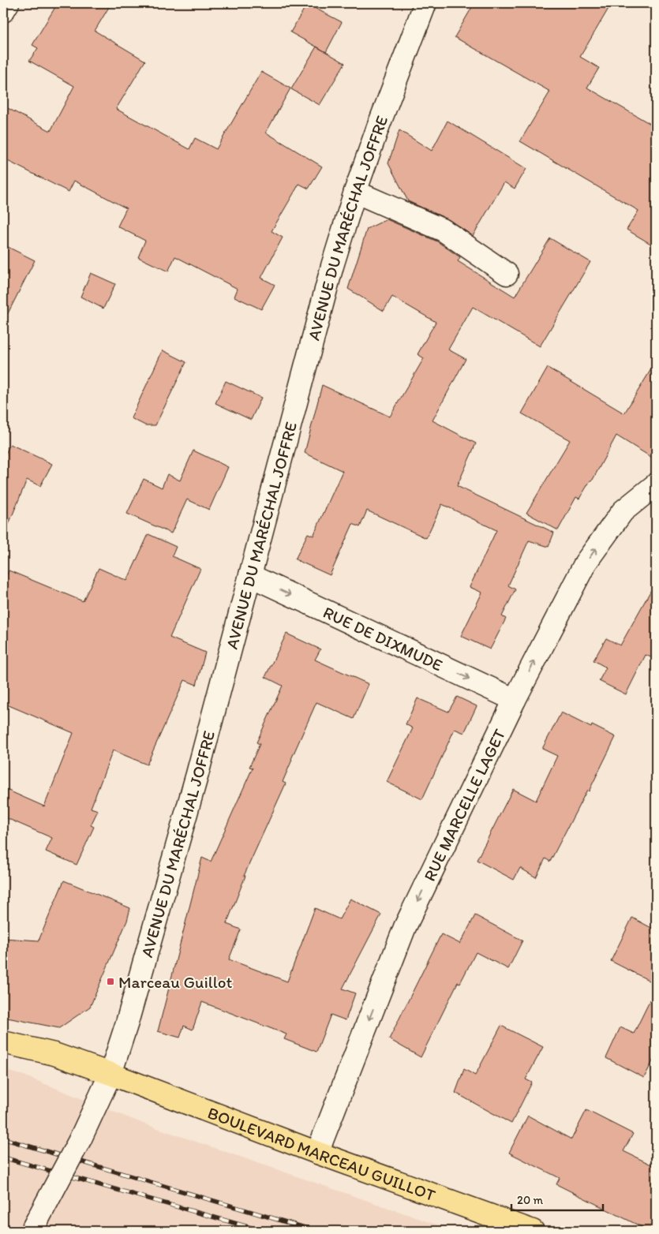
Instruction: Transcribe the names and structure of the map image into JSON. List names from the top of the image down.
{
  "streets": {
    "main road": ["BOULEVARD MARCEAU GUILLOT"],
    "street": ["AVENUE DU MARÉCHAL JOFFRE", "RUE DE DIXMUDE", "RUE MARCELLE LAGET"]
  },
  "crossings": [
    ["AVENUE DU MARÉCHAL JOFFRE", "RUE DE DIXMUDE"],
    ["AVENUE DU MARÉCHAL JOFFRE", "BOULEVARD MARCEAU GUILLOT"],
    ["RUE DE DIXMUDE", "RUE MARCELLE LAGET"],
    ["RUE MARCELLE LAGET", "BOULEVARD MARCEAU GUILLOT"]
  ],
  "one_way": ["RUE DE DIXMUDE"],
  "places": {
    "transit": ["Marceau Guillot"]
  },
  "scale_bar": "20 m"
}
